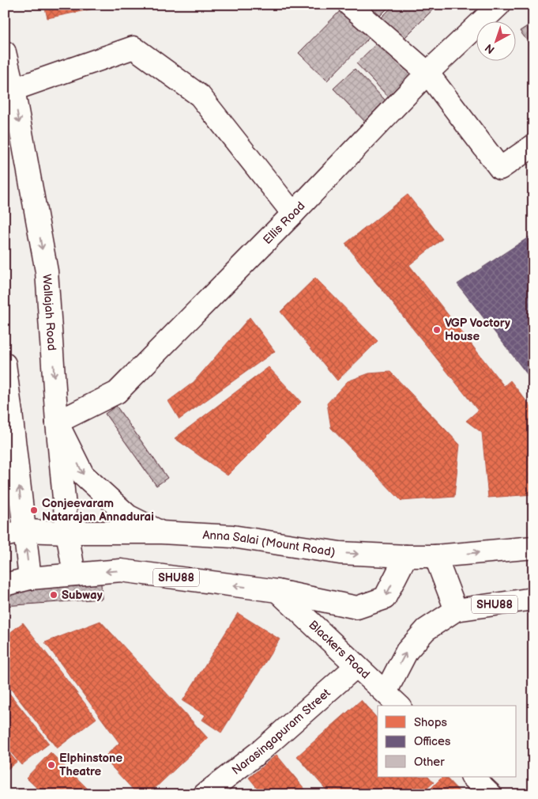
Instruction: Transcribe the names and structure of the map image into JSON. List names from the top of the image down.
{
  "streets": {
    "main road": [
      "Ellis Road",
      "Wallajah Road",
      "Anna Salai (Mount Road)",
      "SHU88",
      "Blackers Road",
      "Narasingapuram Street"
    ]
  },
  "crossings": [
    ["Ellis Road", "Wallajah Road"],
    ["Wallajah Road", "Anna Salai (Mount Road)"],
    ["Wallajah Road", "SHU88"],
    ["SHU88", "Blackers Road"],
    ["Blackers Road", "Narasingapuram Street"]
  ],
  "one_way": ["Wallajah Road"],
  "places": [
    "VGP Voctory House",
    "Conjeevaram Natarajan Annadurai",
    "Subway",
    "Elphinstone Theatre"
  ],
  "legend": ["Shops", "Offices", "Other"],
  "north": "bottom left"
}
